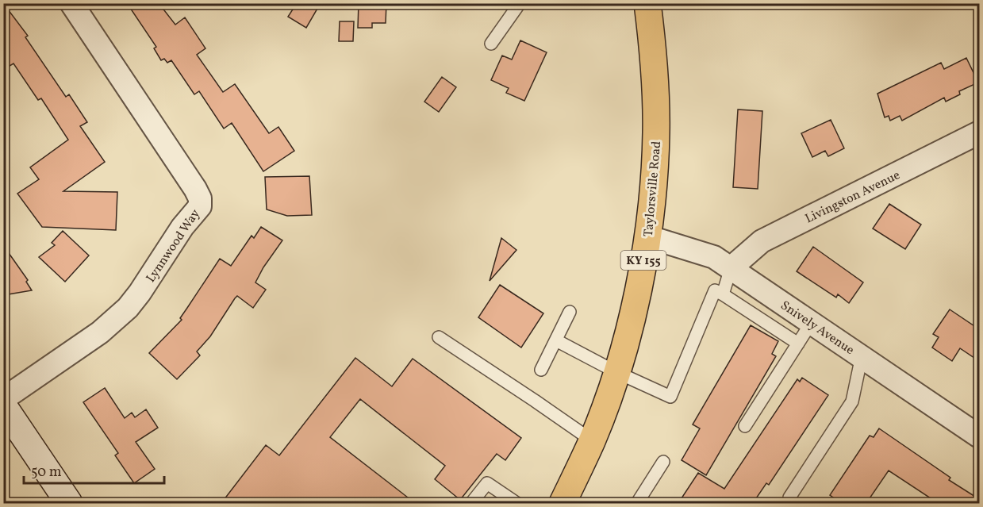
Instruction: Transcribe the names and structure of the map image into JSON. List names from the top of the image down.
{
  "streets": {
    "main road": ["Taylorsville Road", "KY 155"],
    "street": ["Livingston Avenue", "Lynnwood Way", "Snively Avenue"]
  },
  "crossings": [
    ["Taylorsville Road", "Snively Avenue"],
    ["Livingston Avenue", "Snively Avenue"]
  ],
  "scale_bar": "50 m"
}
